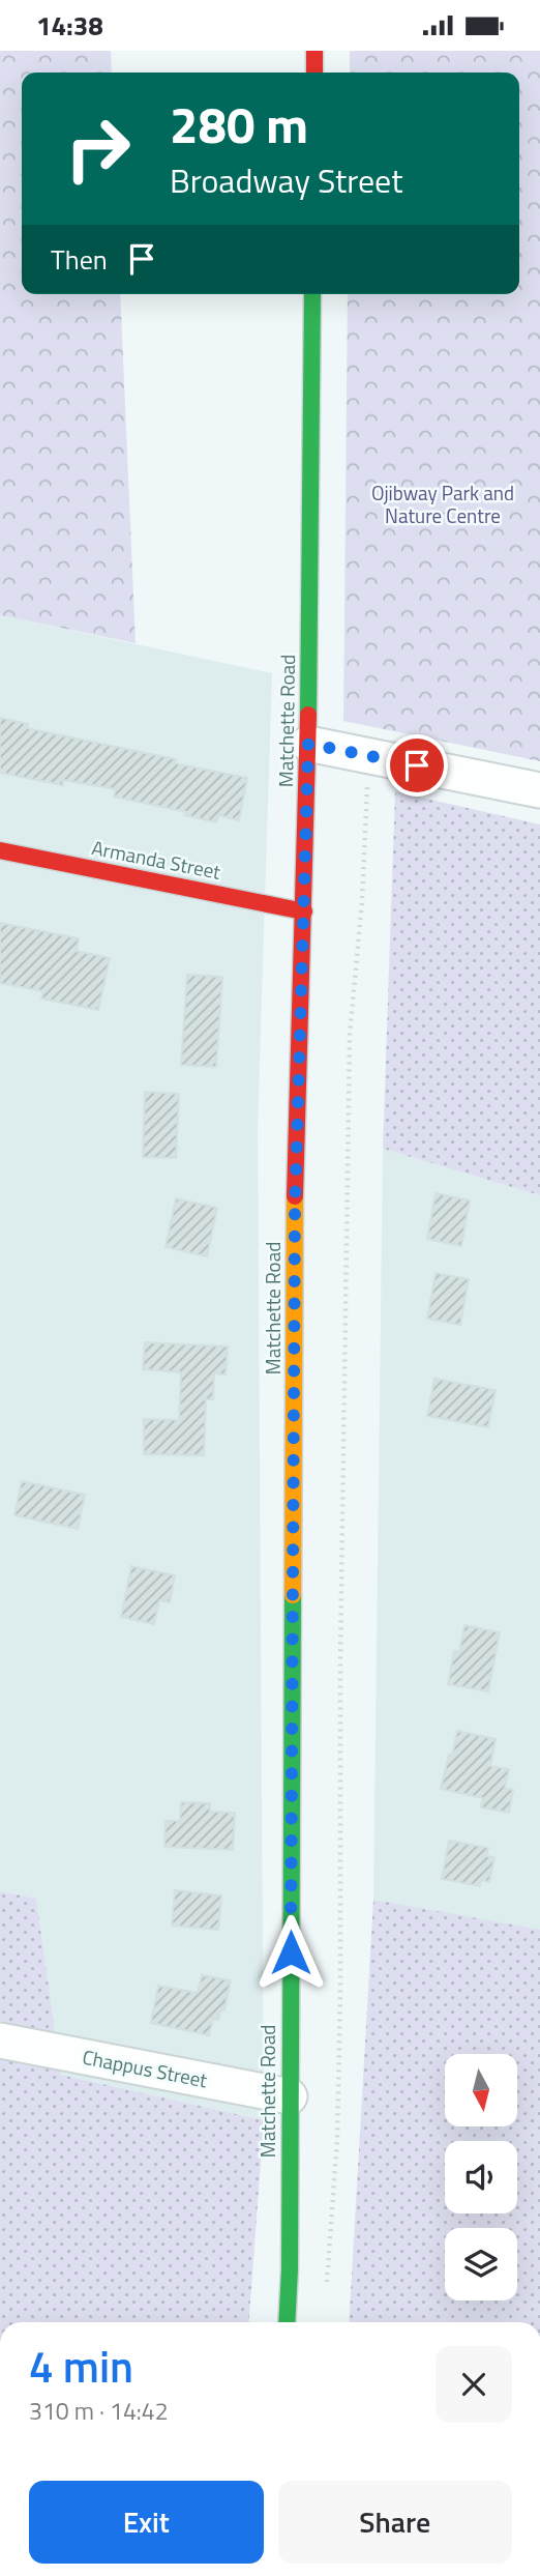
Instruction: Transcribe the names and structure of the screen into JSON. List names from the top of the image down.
{
  "streets": {
    "street": ["Matchette Road", "Armanda Street", "Chappus Street"]
  },
  "crossings": [
    ["Matchette Road", "Armanda Street"],
    ["Matchette Road", "Chappus Street"]
  ],
  "parks": ["Ojibway Park and Nature Centre"],
  "north": "bottom",
  "page": {
    "status": "14:38",
    "turn": ["280 m", "Broadway Street"],
    "then": "Then",
    "heading": ["4 min", "310 m · 14:42"],
    "buttons": ["Exit", "Share"]
  }
}
